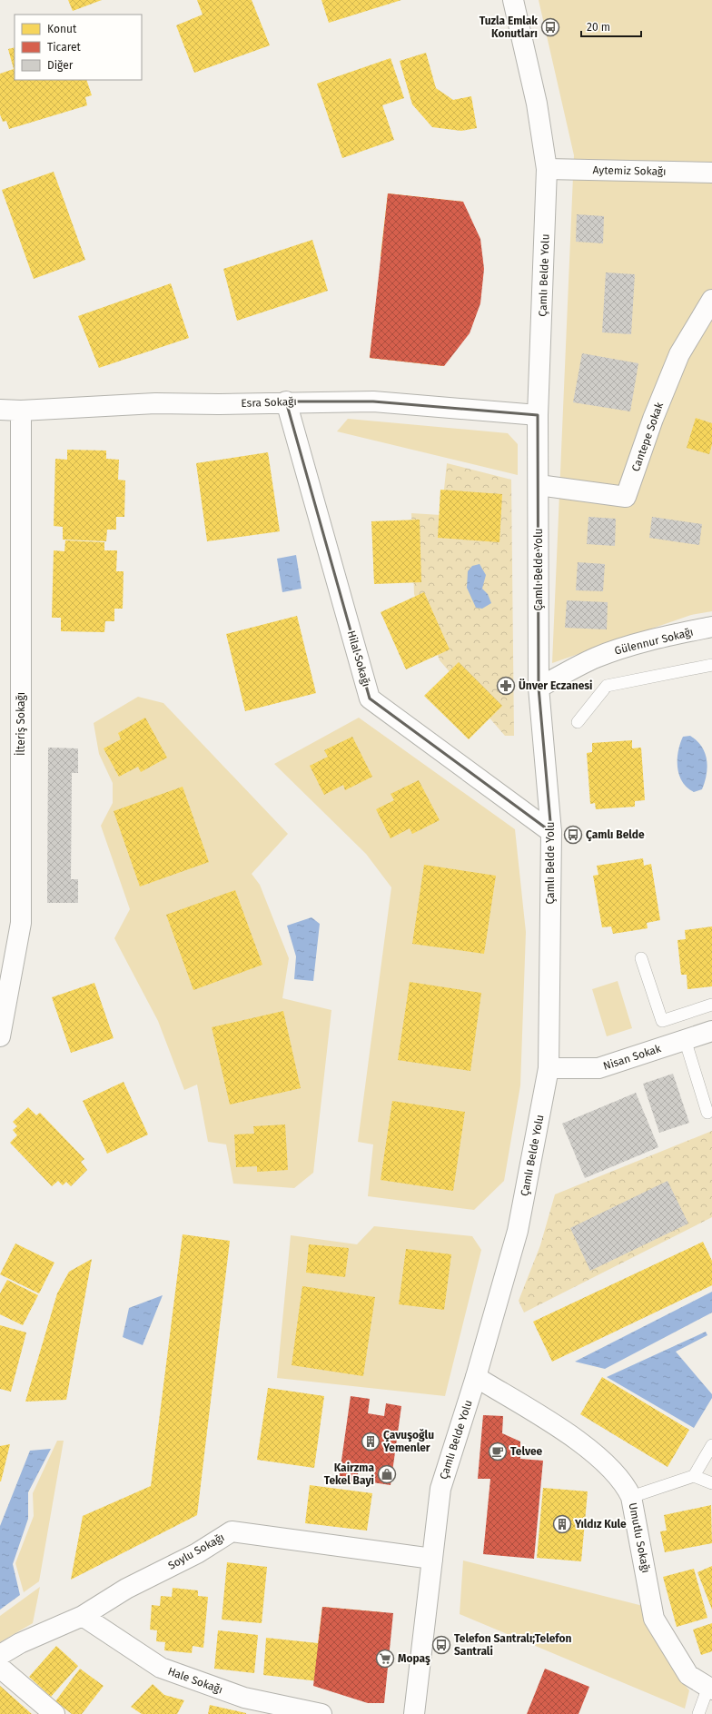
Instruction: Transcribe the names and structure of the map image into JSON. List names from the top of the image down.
{
  "streets": {
    "street": [
      "Aytemiz Sokağı",
      "Çamlı Belde Yolu",
      "Esra Sokağı",
      "Cantepe Sokak",
      "Gülennur Sokağı",
      "Hilal Sokağı",
      "İlteriş Sokağı",
      "Nisan Sokak",
      "Umutlu Sokağı",
      "Soylu Sokağı",
      "Hale Sokağı"
    ]
  },
  "crossings": [
    ["Aytemiz Sokağı", "Çamlı Belde Yolu"],
    ["Çamlı Belde Yolu", "Esra Sokağı"],
    ["Çamlı Belde Yolu", "Cantepe Sokak"],
    ["Çamlı Belde Yolu", "Gülennur Sokağı"],
    ["Çamlı Belde Yolu", "Hilal Sokağı"],
    ["Çamlı Belde Yolu", "Nisan Sokak"],
    ["Çamlı Belde Yolu", "Umutlu Sokağı"],
    ["Çamlı Belde Yolu", "Soylu Sokağı"],
    ["Esra Sokağı", "Hilal Sokağı"],
    ["Esra Sokağı", "İlteriş Sokağı"],
    ["Soylu Sokağı", "Hale Sokağı"]
  ],
  "places": {
    "bus stop": ["Tuzla Emlak Konutları", "Çamlı Belde", "Telefon Santralı;Telefon Santrali"],
    "pharmacy": ["Ünver Eczanesi"],
    "building": ["Çavuşoğlu Yemenler", "Yıldız Kule"],
    "cafe": ["Telvee"],
    "shop": ["Kairzma Tekel Bayi"],
    "supermarket": ["Mopaş"]
  },
  "legend": ["Konut", "Ticaret", "Diğer"],
  "scale_bar": "20 m"
}
